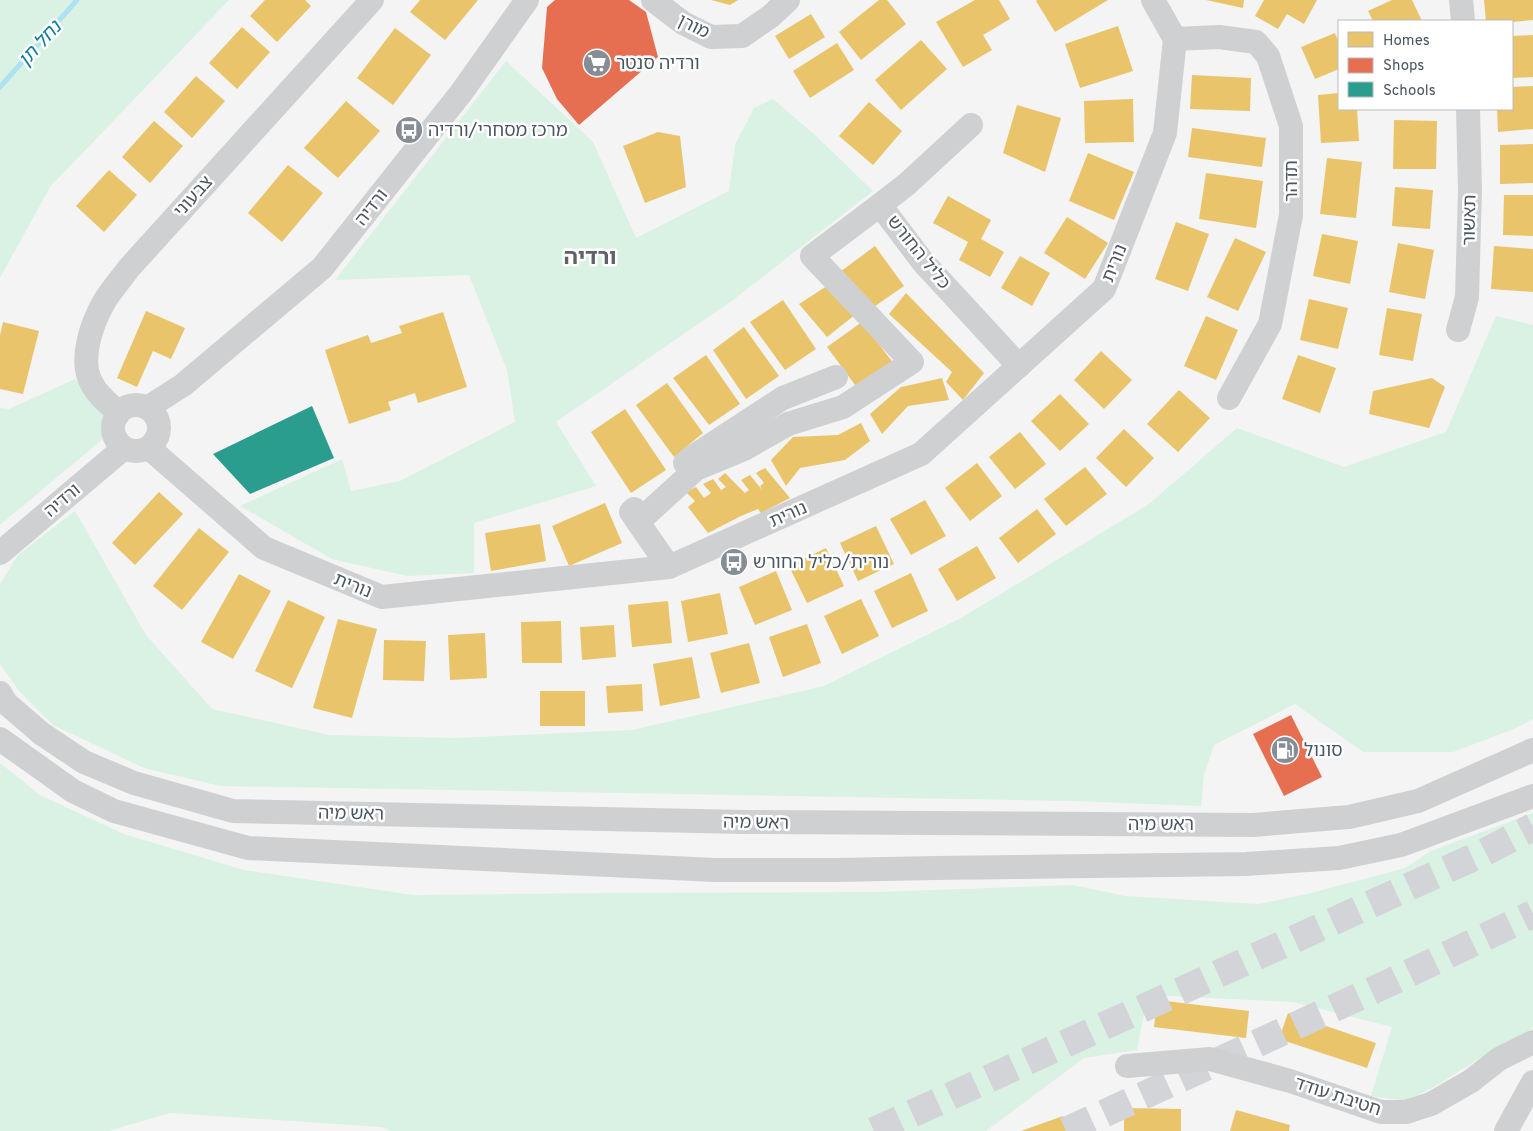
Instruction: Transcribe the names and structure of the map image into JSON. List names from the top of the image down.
{
  "streets": {
    "street": [
      "מורן",
      "תדהר",
      "צבעוני",
      "ורדיה",
      "תאשור",
      "כליל החורש",
      "נורית",
      "ראש מיה",
      "חטיבת עודד"
    ]
  },
  "crossings": [
    ["תדהר", "נורית"],
    ["צבעוני", "ורדיה"],
    ["צבעוני", "נורית"],
    ["ורדיה", "נורית"],
    ["כליל החורש", "נורית"]
  ],
  "districts": ["ורדיה"],
  "water": ["נחל תן"],
  "places": {
    "supermarket": ["ורדיה סנטר"],
    "bus stop": ["מרכז מסחרי/ורדיה", "נורית/כליל החורש"],
    "fuel station": ["סונול"]
  },
  "legend": ["Homes", "Shops", "Schools"]
}
